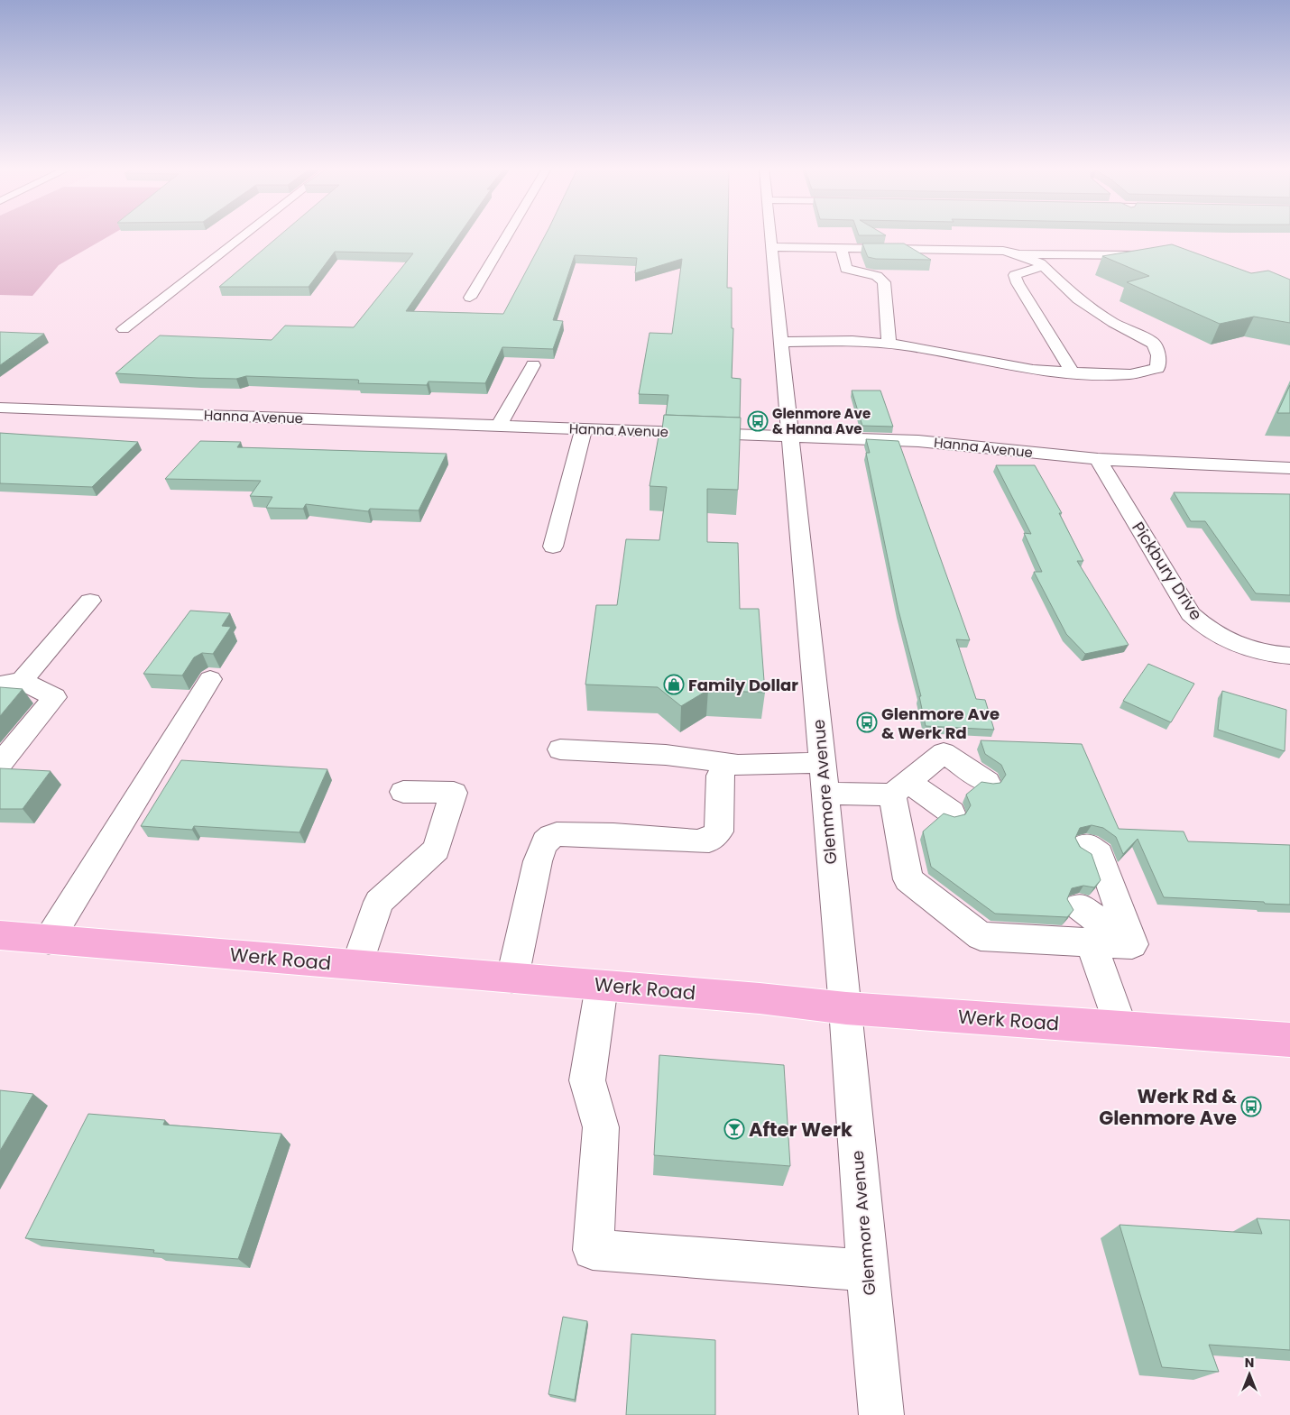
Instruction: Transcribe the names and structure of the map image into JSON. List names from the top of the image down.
{
  "streets": {
    "main road": ["Werk Road"],
    "street": ["Hanna Avenue", "Pickbury Drive", "Glenmore Avenue"]
  },
  "crossings": [
    ["Hanna Avenue", "Pickbury Drive"],
    ["Hanna Avenue", "Glenmore Avenue"],
    ["Glenmore Avenue", "Werk Road"]
  ],
  "places": {
    "bus stop": ["Glenmore Ave & Hanna Ave", "Glenmore Ave & Werk Rd", "Werk Rd & Glenmore Ave"],
    "shop": ["Family Dollar"],
    "bar": ["After Werk"]
  },
  "north": "top"
}
